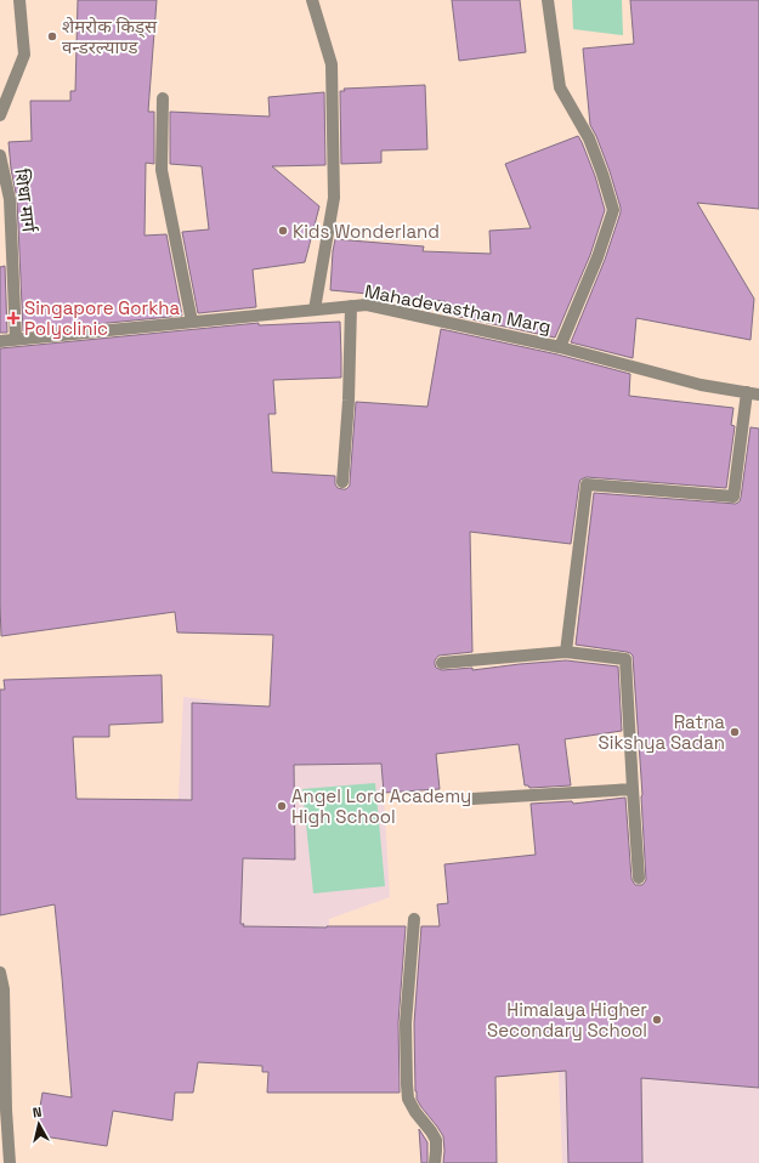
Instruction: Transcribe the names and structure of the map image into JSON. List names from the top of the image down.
{
  "streets": {
    "street": ["शिधा मार्ग", "Mahadevasthan Marg"]
  },
  "crossings": [
    ["शिधा मार्ग", "Mahadevasthan Marg"]
  ],
  "places": {
    "other": [
      "शेमरोक किड्स वन्डरल्याण्ड",
      "Kids Wonderland",
      "Ratna Sikshya Sadan",
      "Angel Lord Academy High School",
      "Himalaya Higher Secondary School"
    ],
    "health": ["Singapore Gorkha Polyclinic"]
  },
  "north": "top"
}
